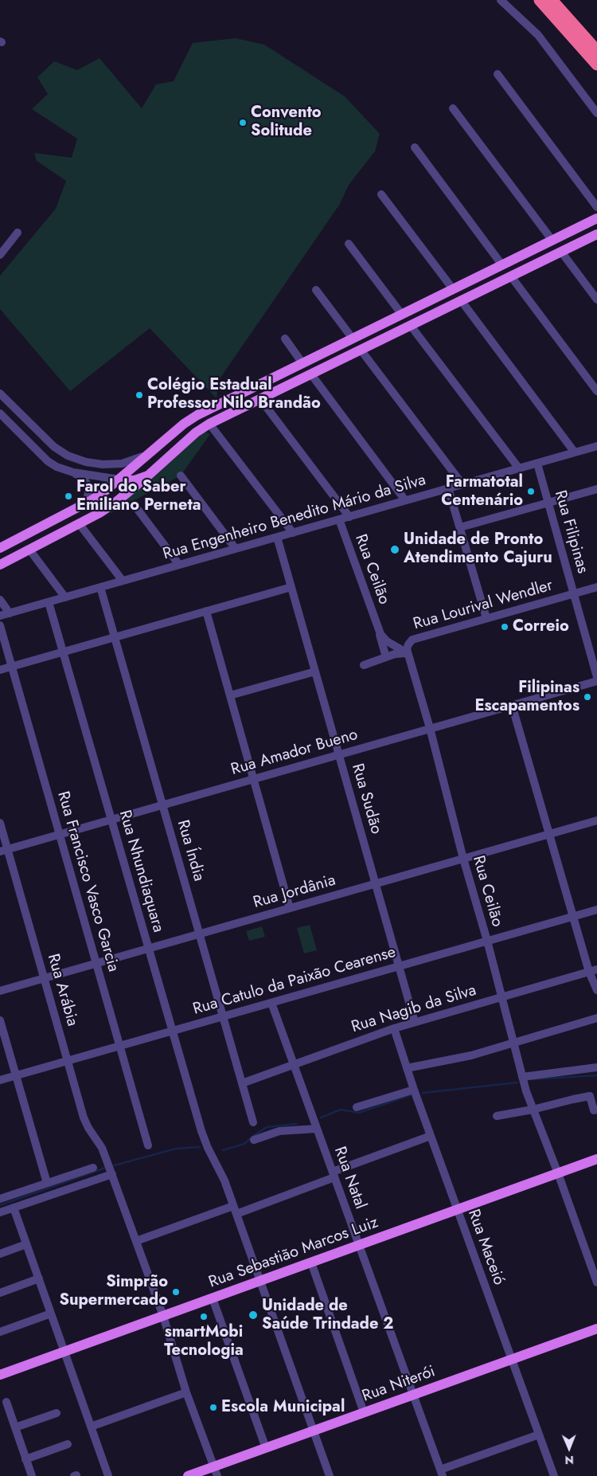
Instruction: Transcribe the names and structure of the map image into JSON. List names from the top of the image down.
{
  "streets": {
    "main road": ["Rua Sebastião Marcos Luiz", "Rua Niterói"],
    "street": [
      "Rua Engenheiro Benedito Mário da Silva",
      "Rua Filipinas",
      "Rua Ceilão",
      "Rua Lourival Wendler",
      "Rua Amador Bueno",
      "Rua Sudão",
      "Rua Índia",
      "Rua Nhundiaquara",
      "Rua Francisco Vasco Garcia",
      "Rua Jordânia",
      "Rua Catulo da Paixão Cearense",
      "Rua Arábia",
      "Rua Nagib da Silva",
      "Rua Natal",
      "Rua Maceió"
    ]
  },
  "crossings": [
    ["Rua Engenheiro Benedito Mário da Silva", "Rua Filipinas"],
    ["Rua Engenheiro Benedito Mário da Silva", "Rua Ceilão"],
    ["Rua Engenheiro Benedito Mário da Silva", "Rua Sudão"],
    ["Rua Engenheiro Benedito Mário da Silva", "Rua Índia"],
    ["Rua Engenheiro Benedito Mário da Silva", "Rua Nhundiaquara"],
    ["Rua Filipinas", "Rua Lourival Wendler"],
    ["Rua Ceilão", "Rua Lourival Wendler"],
    ["Rua Ceilão", "Rua Amador Bueno"],
    ["Rua Ceilão", "Rua Jordânia"],
    ["Rua Ceilão", "Rua Catulo da Paixão Cearense"],
    ["Rua Ceilão", "Rua Nagib da Silva"],
    ["Rua Ceilão", "Rua Sebastião Marcos Luiz"],
    ["Rua Amador Bueno", "Rua Sudão"],
    ["Rua Amador Bueno", "Rua Índia"],
    ["Rua Amador Bueno", "Rua Nhundiaquara"],
    ["Rua Amador Bueno", "Rua Francisco Vasco Garcia"],
    ["Rua Amador Bueno", "Rua Arábia"],
    ["Rua Sudão", "Rua Jordânia"],
    ["Rua Sudão", "Rua Catulo da Paixão Cearense"],
    ["Rua Sudão", "Rua Nagib da Silva"],
    ["Rua Índia", "Rua Jordânia"],
    ["Rua Índia", "Rua Catulo da Paixão Cearense"],
    ["Rua Índia", "Rua Nagib da Silva"],
    ["Rua Nhundiaquara", "Rua Jordânia"],
    ["Rua Nhundiaquara", "Rua Catulo da Paixão Cearense"],
    ["Rua Nhundiaquara", "Rua Sebastião Marcos Luiz"],
    ["Rua Nhundiaquara", "Rua Niterói"],
    ["Rua Francisco Vasco Garcia", "Rua Jordânia"],
    ["Rua Francisco Vasco Garcia", "Rua Catulo da Paixão Cearense"],
    ["Rua Jordânia", "Rua Arábia"],
    ["Rua Catulo da Paixão Cearense", "Rua Arábia"],
    ["Rua Catulo da Paixão Cearense", "Rua Natal"],
    ["Rua Arábia", "Rua Sebastião Marcos Luiz"],
    ["Rua Arábia", "Rua Niterói"],
    ["Rua Nagib da Silva", "Rua Natal"],
    ["Rua Nagib da Silva", "Rua Maceió"],
    ["Rua Natal", "Rua Sebastião Marcos Luiz"],
    ["Rua Natal", "Rua Niterói"],
    ["Rua Maceió", "Rua Sebastião Marcos Luiz"],
    ["Rua Maceió", "Rua Niterói"]
  ],
  "places": [
    "Convento Solitude",
    "Colégio Estadual Professor Nilo Brandão",
    "Farmatotal Centenário",
    "Farol do Saber Emiliano Perneta",
    "Unidade de Pronto Atendimento Cajuru",
    "Correio",
    "Filipinas Escapamentos",
    "Simprão Supermercado",
    "Unidade de Saúde Trindade 2",
    "smartMobi Tecnologia",
    "Escola Municipal"
  ],
  "north": "bottom"
}
